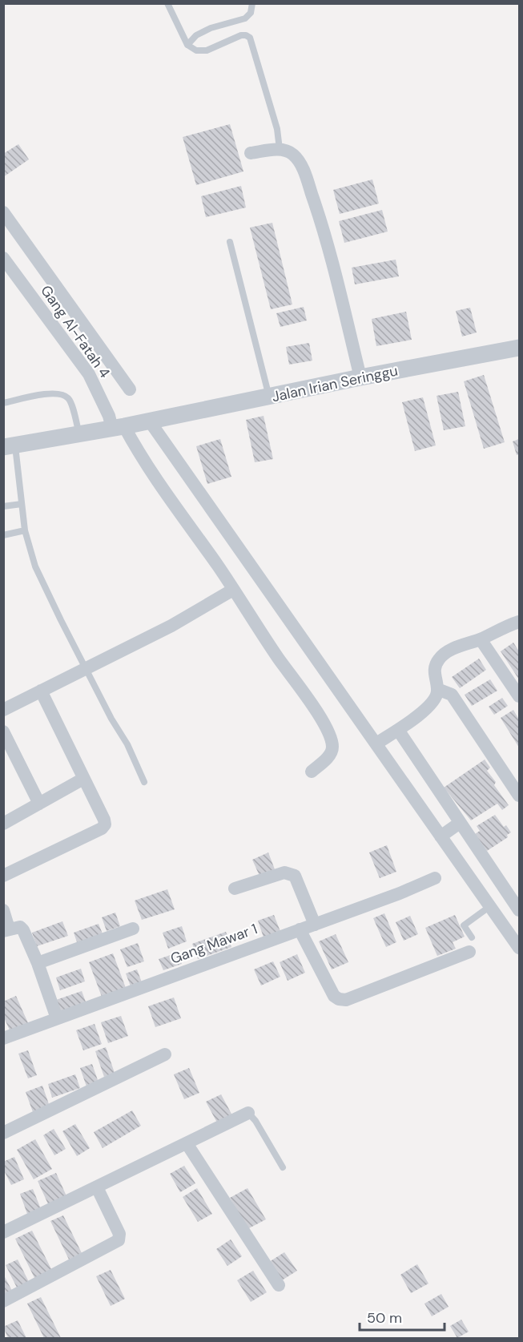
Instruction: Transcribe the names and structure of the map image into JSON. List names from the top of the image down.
{
  "streets": {
    "street": ["Gang Al-Fatah 4", "Jalan Irian Seringgu", "Gang Mawar 1"]
  },
  "crossings": [
    ["Gang Al-Fatah 4", "Jalan Irian Seringgu"]
  ],
  "scale_bar": "50 m"
}
